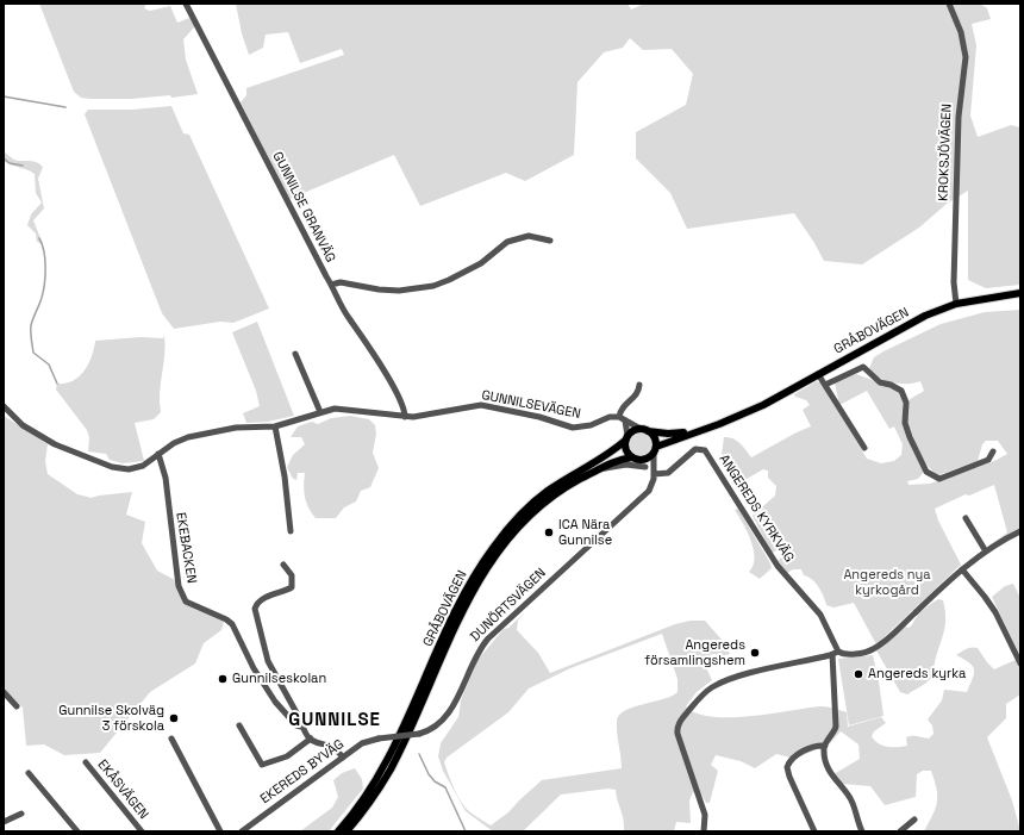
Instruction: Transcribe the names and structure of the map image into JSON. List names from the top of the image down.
{
  "streets": {
    "main road": ["GRÅBOVÄGEN"],
    "street": [
      "KROKSJÖVÄGEN",
      "GUNNILSE GRANVÄG",
      "GUNNILSEVÄGEN",
      "ANGEREDS KYRKVÄG",
      "EKEBACKEN",
      "DUNÖRTSVÄGEN",
      "EKEREDS BYVÄG",
      "EKÅSVÄGEN"
    ]
  },
  "crossings": [
    ["KROKSJÖVÄGEN", "GRÅBOVÄGEN"],
    ["GUNNILSE GRANVÄG", "GUNNILSEVÄGEN"],
    ["GRÅBOVÄGEN", "DUNÖRTSVÄGEN"],
    ["GUNNILSEVÄGEN", "EKEBACKEN"],
    ["ANGEREDS KYRKVÄG", "DUNÖRTSVÄGEN"],
    ["DUNÖRTSVÄGEN", "EKEREDS BYVÄG"]
  ],
  "districts": ["GUNNILSE"],
  "parks": ["Angereds nya kyrkogård"],
  "places": [
    "ICA Nära Gunnilse",
    "Angereds församlingshem",
    "Angereds kyrka",
    "Gunnilseskolan",
    "Gunnilse Skolväg 3 förskola"
  ]
}
